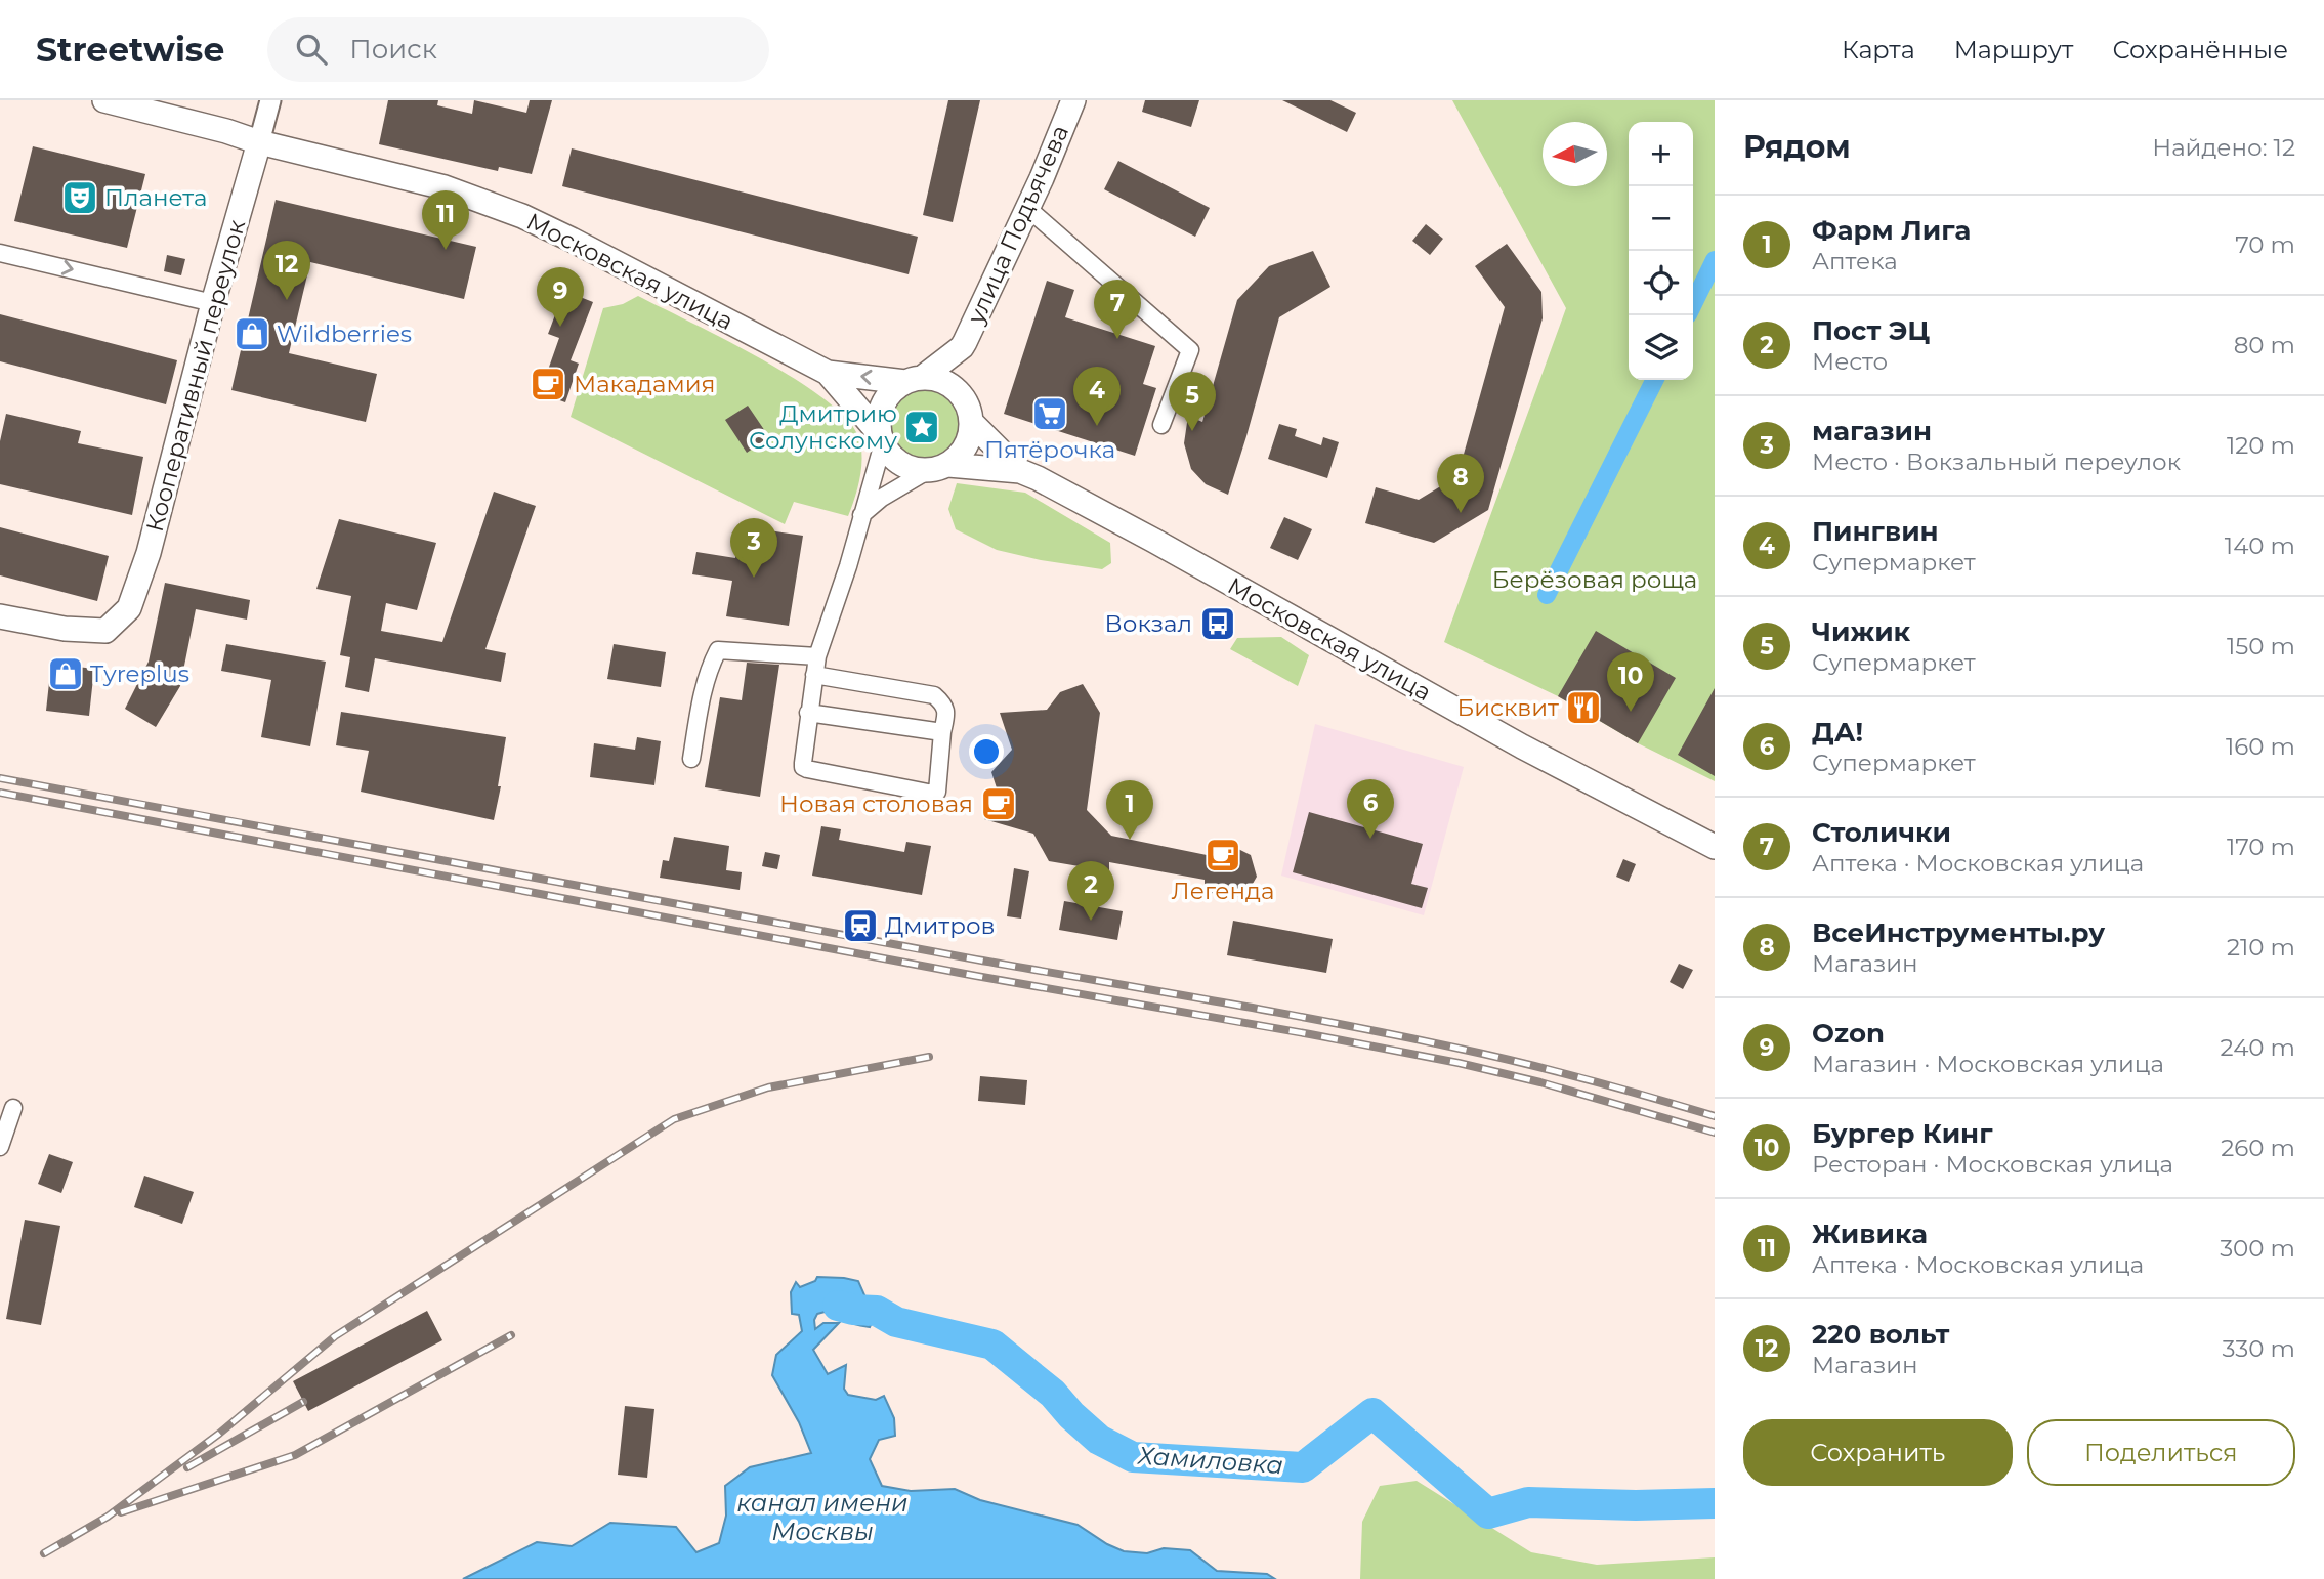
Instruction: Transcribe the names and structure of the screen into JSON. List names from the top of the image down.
{
  "streets": {
    "main road": ["улица Подъячева", "Московская улица", "Кооперативный переулок"]
  },
  "crossings": [
    ["улица Подъячева", "Московская улица"],
    ["Московская улица", "Кооперативный переулок"]
  ],
  "water": ["Хамиловка", "канал имени Москвы"],
  "parks": ["Берёзовая роща"],
  "places": {
    "theatre": ["Планета"],
    "shop": ["Wildberries", "Tyreplus"],
    "cafe": ["Макадамия", "Новая столовая", "Легенда"],
    "supermarket": ["Пятёрочка"],
    "place": ["Дмитрию Солунскому"],
    "bus stop": ["Вокзал"],
    "restaurant": ["Бисквит"],
    "station": ["Дмитров"]
  },
  "north": "left",
  "page": {
    "header": "Streetwise",
    "search": "Поиск",
    "nav": ["Карта", "Маршрут", "Сохранённые"],
    "heading": ["Рядом", "Найдено: 12"],
    "map_buttons": ["+", "−"],
    "pins": [
      "11",
      "12",
      "9",
      "7",
      "4",
      "5",
      "8",
      "3",
      "10",
      "6",
      "1",
      "2"
    ],
    "list": [
      {
        "mark": "1",
        "name": "Фарм Лига",
        "note": "Аптека",
        "value": "70 m"
      },
      {
        "mark": "2",
        "name": "Пост ЭЦ",
        "note": "Место",
        "value": "80 m"
      },
      {
        "mark": "3",
        "name": "магазин",
        "note": "Место · Вокзальный переулок",
        "value": "120 m"
      },
      {
        "mark": "4",
        "name": "Пингвин",
        "note": "Супермаркет",
        "value": "140 m"
      },
      {
        "mark": "5",
        "name": "Чижик",
        "note": "Супермаркет",
        "value": "150 m"
      },
      {
        "mark": "6",
        "name": "ДА!",
        "note": "Супермаркет",
        "value": "160 m"
      },
      {
        "mark": "7",
        "name": "Столички",
        "note": "Аптека · Московская улица",
        "value": "170 m"
      },
      {
        "mark": "8",
        "name": "ВсеИнструменты.ру",
        "note": "Магазин",
        "value": "210 m"
      },
      {
        "mark": "9",
        "name": "Ozon",
        "note": "Магазин · Московская улица",
        "value": "240 m"
      },
      {
        "mark": "10",
        "name": "Бургер Кинг",
        "note": "Ресторан · Московская улица",
        "value": "260 m"
      },
      {
        "mark": "11",
        "name": "Живика",
        "note": "Аптека · Московская улица",
        "value": "300 m"
      },
      {
        "mark": "12",
        "name": "220 вольт",
        "note": "Магазин",
        "value": "330 m"
      }
    ],
    "buttons": ["Сохранить", "Поделиться"]
  }
}
